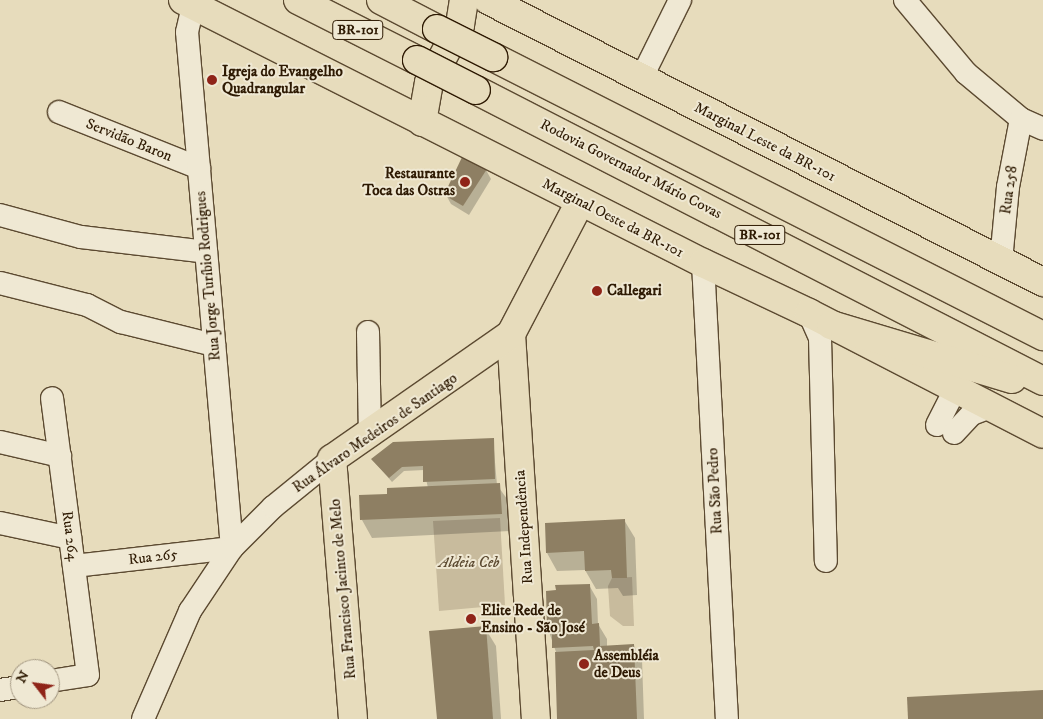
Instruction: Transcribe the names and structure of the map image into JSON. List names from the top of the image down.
{
  "streets": {
    "main road": [
      "BR-101",
      "Marginal Leste da BR-101",
      "Rodovia Governador Mário Covas",
      "Marginal Oeste da BR-101",
      "Rua Álvaro Medeiros de Santiago",
      "Rua Independência",
      "Rua Francisco Jacinto de Melo"
    ],
    "street": [
      "Servidão Baron",
      "Rua 258",
      "Rua Jorge Turíbio Rodrigues",
      "Rua São Pedro",
      "Rua 264",
      "Rua 265"
    ]
  },
  "crossings": [
    ["Servidão Baron", "Rua Jorge Turíbio Rodrigues"],
    ["Marginal Leste da BR-101", "Rua 258"],
    ["Marginal Oeste da BR-101", "Rua Jorge Turíbio Rodrigues"],
    ["Marginal Oeste da BR-101", "Rua Álvaro Medeiros de Santiago"],
    ["Marginal Oeste da BR-101", "Rua São Pedro"],
    ["Rua Jorge Turíbio Rodrigues", "Rua Álvaro Medeiros de Santiago"],
    ["Rua Jorge Turíbio Rodrigues", "Rua 265"],
    ["Rua Álvaro Medeiros de Santiago", "Rua Independência"],
    ["Rua Álvaro Medeiros de Santiago", "Rua 265"],
    ["Rua Álvaro Medeiros de Santiago", "Rua Francisco Jacinto de Melo"],
    ["Rua 264", "Rua 265"]
  ],
  "parks": ["Aldeia Ceb"],
  "places": [
    "Igreja do Evangelho Quadrangular",
    "Restaurante Toca das Ostras",
    "Callegari",
    "Elite Rede de Ensino - São José",
    "Assembléia de Deus"
  ],
  "north": "top left"
}
